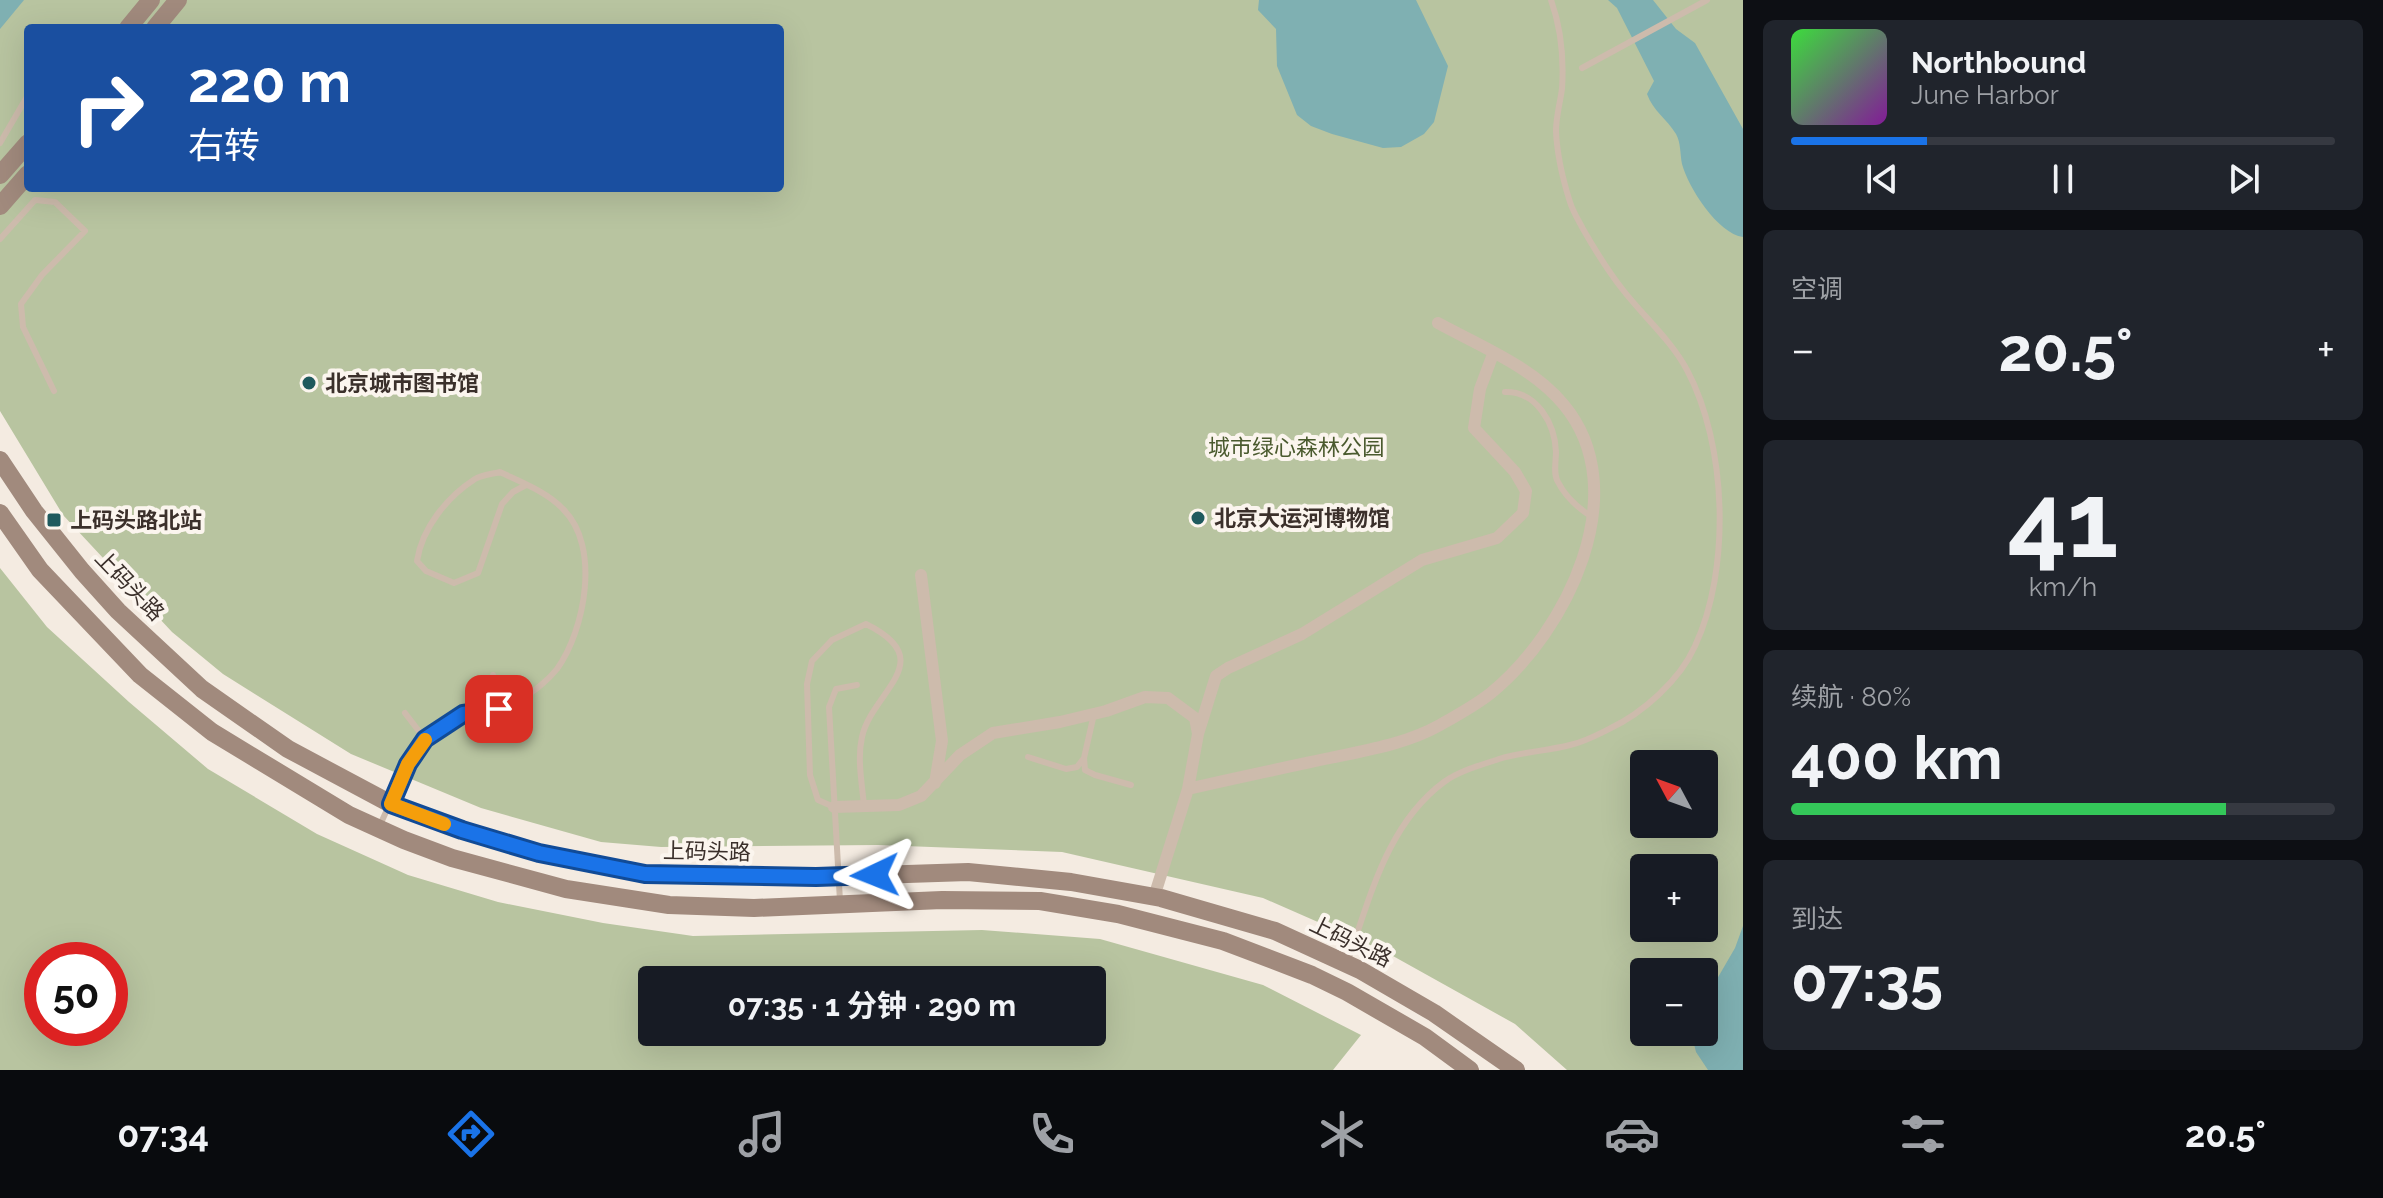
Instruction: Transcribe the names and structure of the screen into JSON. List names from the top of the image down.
{
  "streets": {
    "main road": ["上码头路"]
  },
  "parks": ["城市绿心森林公园"],
  "places": {
    "other": ["北京城市图书馆", "北京大运河博物馆"],
    "transit": ["上码头路北站"]
  },
  "north": "top left",
  "page": {
    "turn": ["220 m", "右转"],
    "song": ["Northbound", "June Harbor"],
    "tile": [
      "空调",
      ["41", "km/h"],
      ["续航 · 80%", "400 km"],
      ["到达", "07:35"]
    ],
    "heat": ["−", "20.5°", "+"],
    "map_buttons": ["+", "−"],
    "limit": "50",
    "trip": "07:35 · 1 分钟 · 290 m",
    "tabs": ["07:34", "20.5°"]
  }
}
